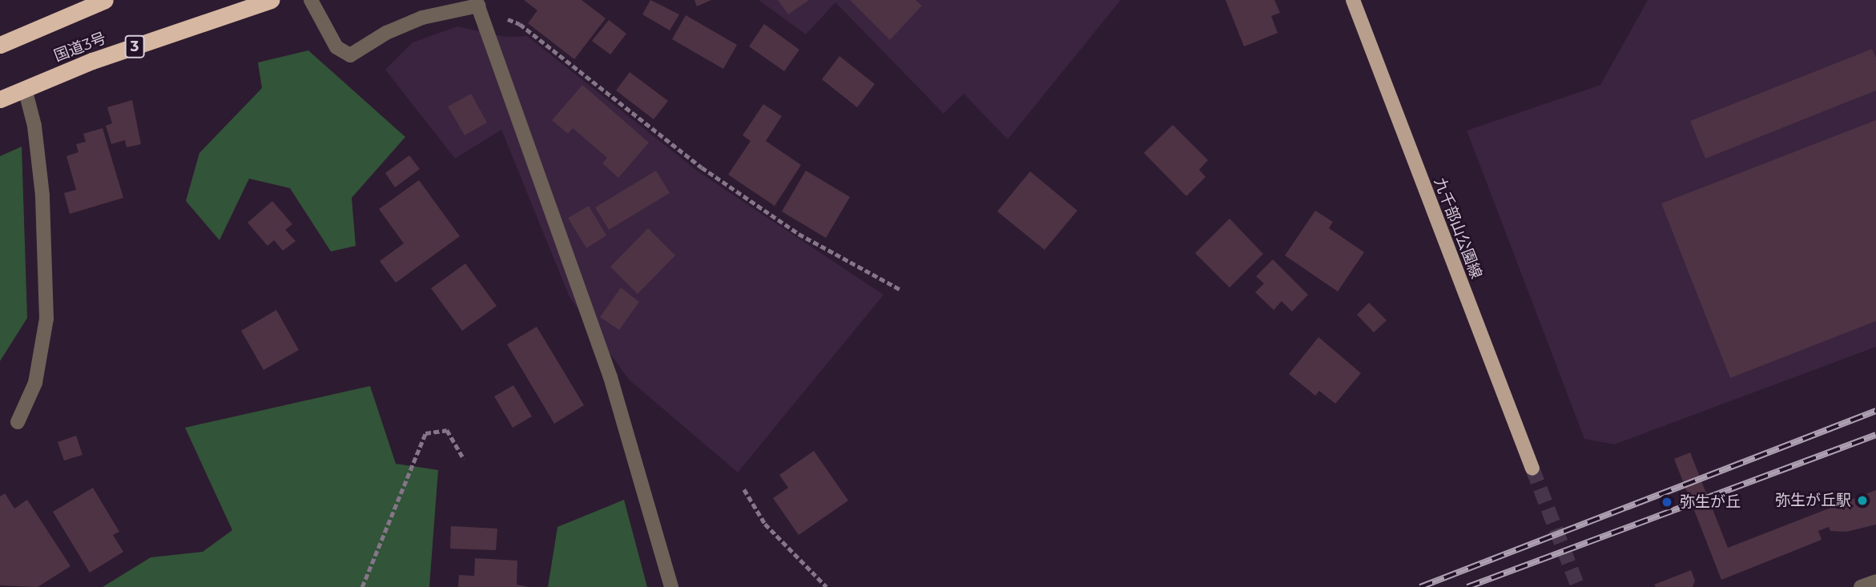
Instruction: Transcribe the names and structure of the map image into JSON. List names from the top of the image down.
{
  "streets": {
    "highway": ["3", "国道3号"],
    "main road": ["九千部山公園線"]
  },
  "places": ["弥生が丘駅", "弥生が丘"]
}
